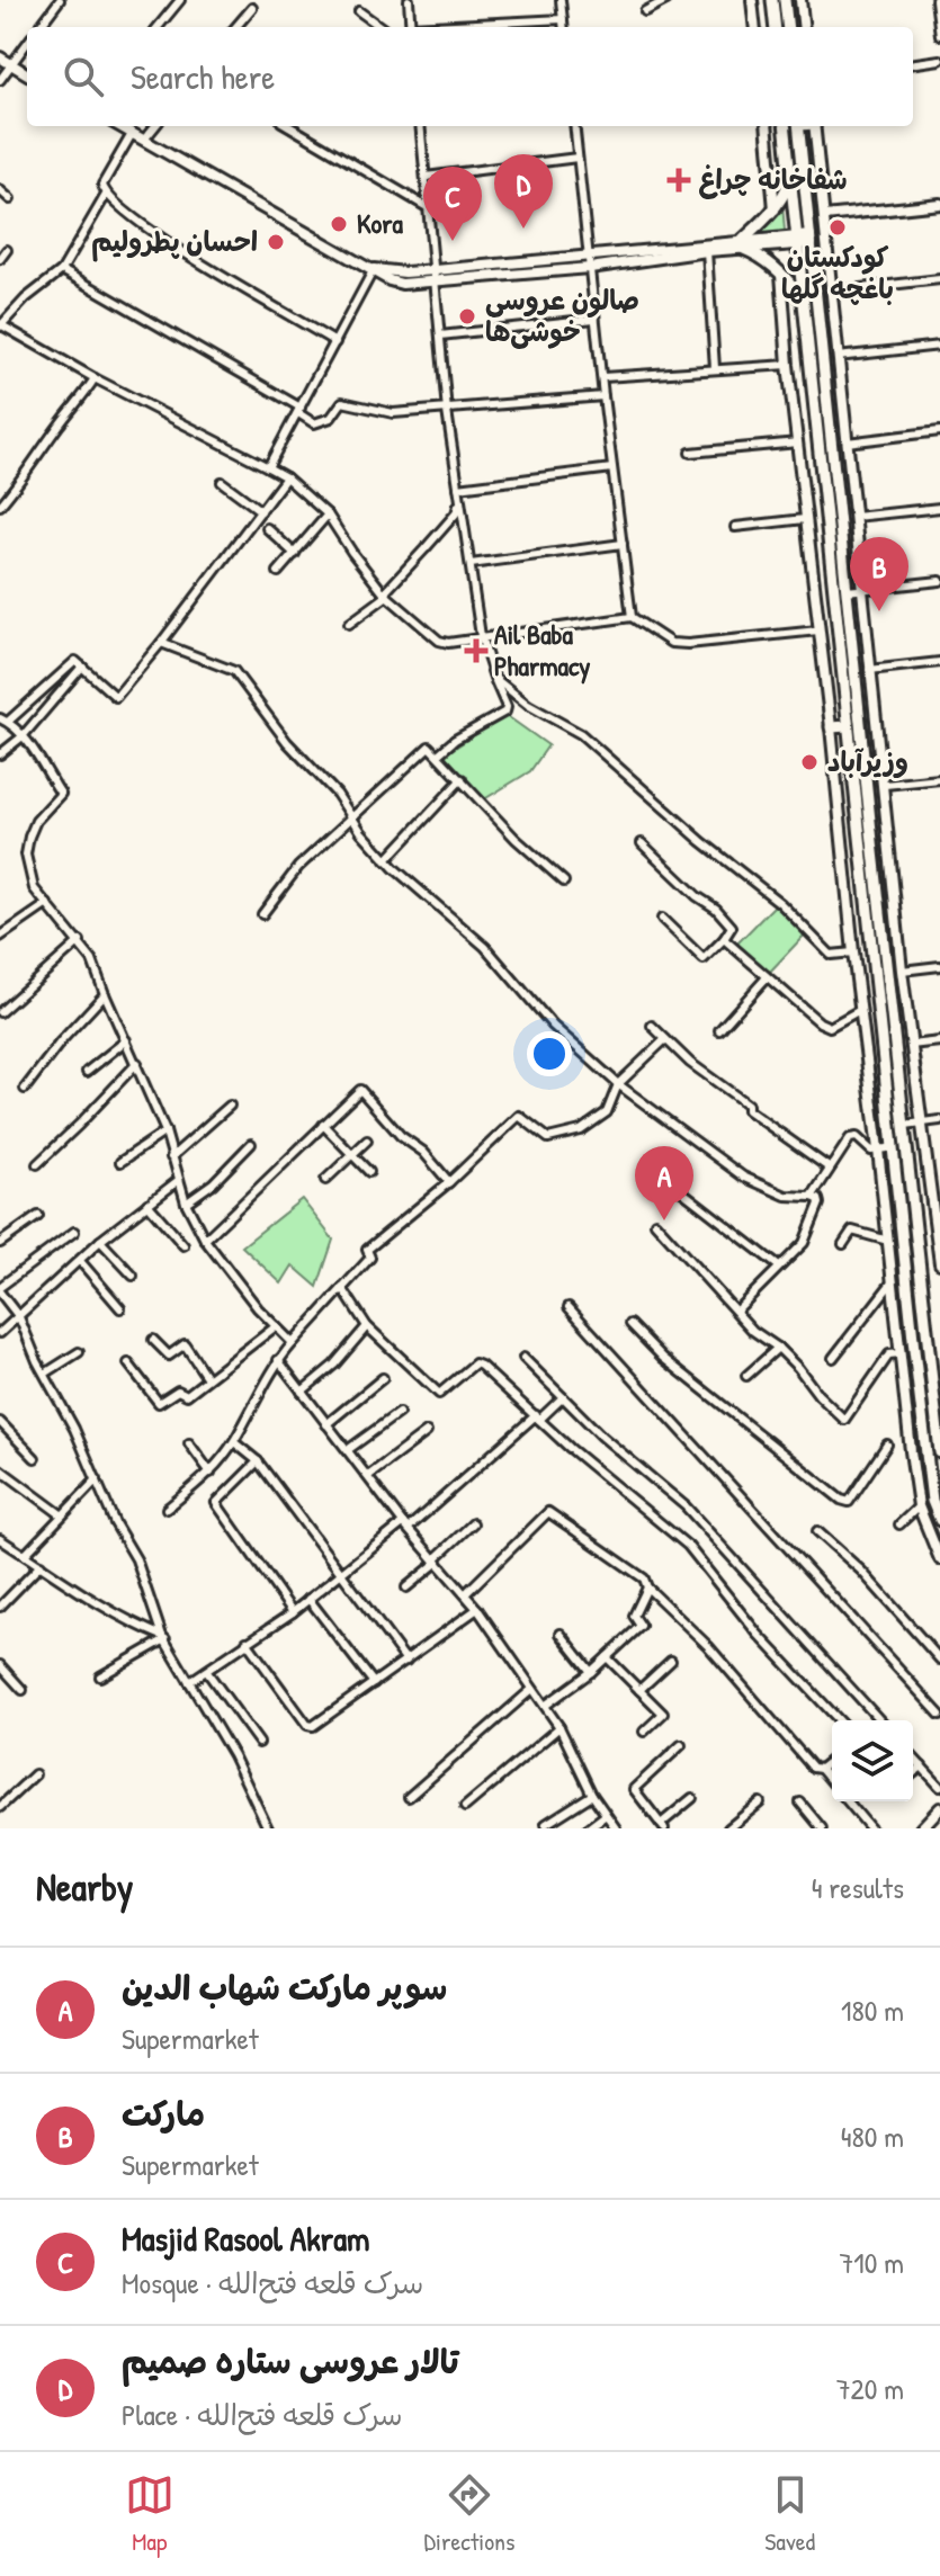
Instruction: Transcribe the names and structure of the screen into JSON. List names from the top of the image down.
{
  "places": {
    "health": ["شفاخانه چراغ", "Ail Baba Pharmacy"],
    "other": [
      "Kora",
      "کودکستان باغچه گلها",
      "احسان پطرولیم",
      "صالون عروسی خوشی‌ها",
      "وزیرآباد"
    ]
  },
  "page": {
    "search": "Search here",
    "pins": [
      "D",
      "C",
      "B",
      "A"
    ],
    "heading": ["Nearby", "4 results"],
    "list": [
      {
        "mark": "A",
        "name": "سوپر مارکت شهاب الدین",
        "note": "Supermarket",
        "value": "180 m"
      },
      {
        "mark": "B",
        "name": "مارکت",
        "note": "Supermarket",
        "value": "480 m"
      },
      {
        "mark": "C",
        "name": "Masjid Rasool Akram",
        "note": "Mosque · سرک قلعه فتح‌الله",
        "value": "710 m"
      },
      {
        "mark": "D",
        "name": "تالار عروسی ستاره صمیم",
        "note": "Place · سرک قلعه فتح‌الله",
        "value": "720 m"
      }
    ],
    "nav": ["Map", "Directions", "Saved"]
  }
}
